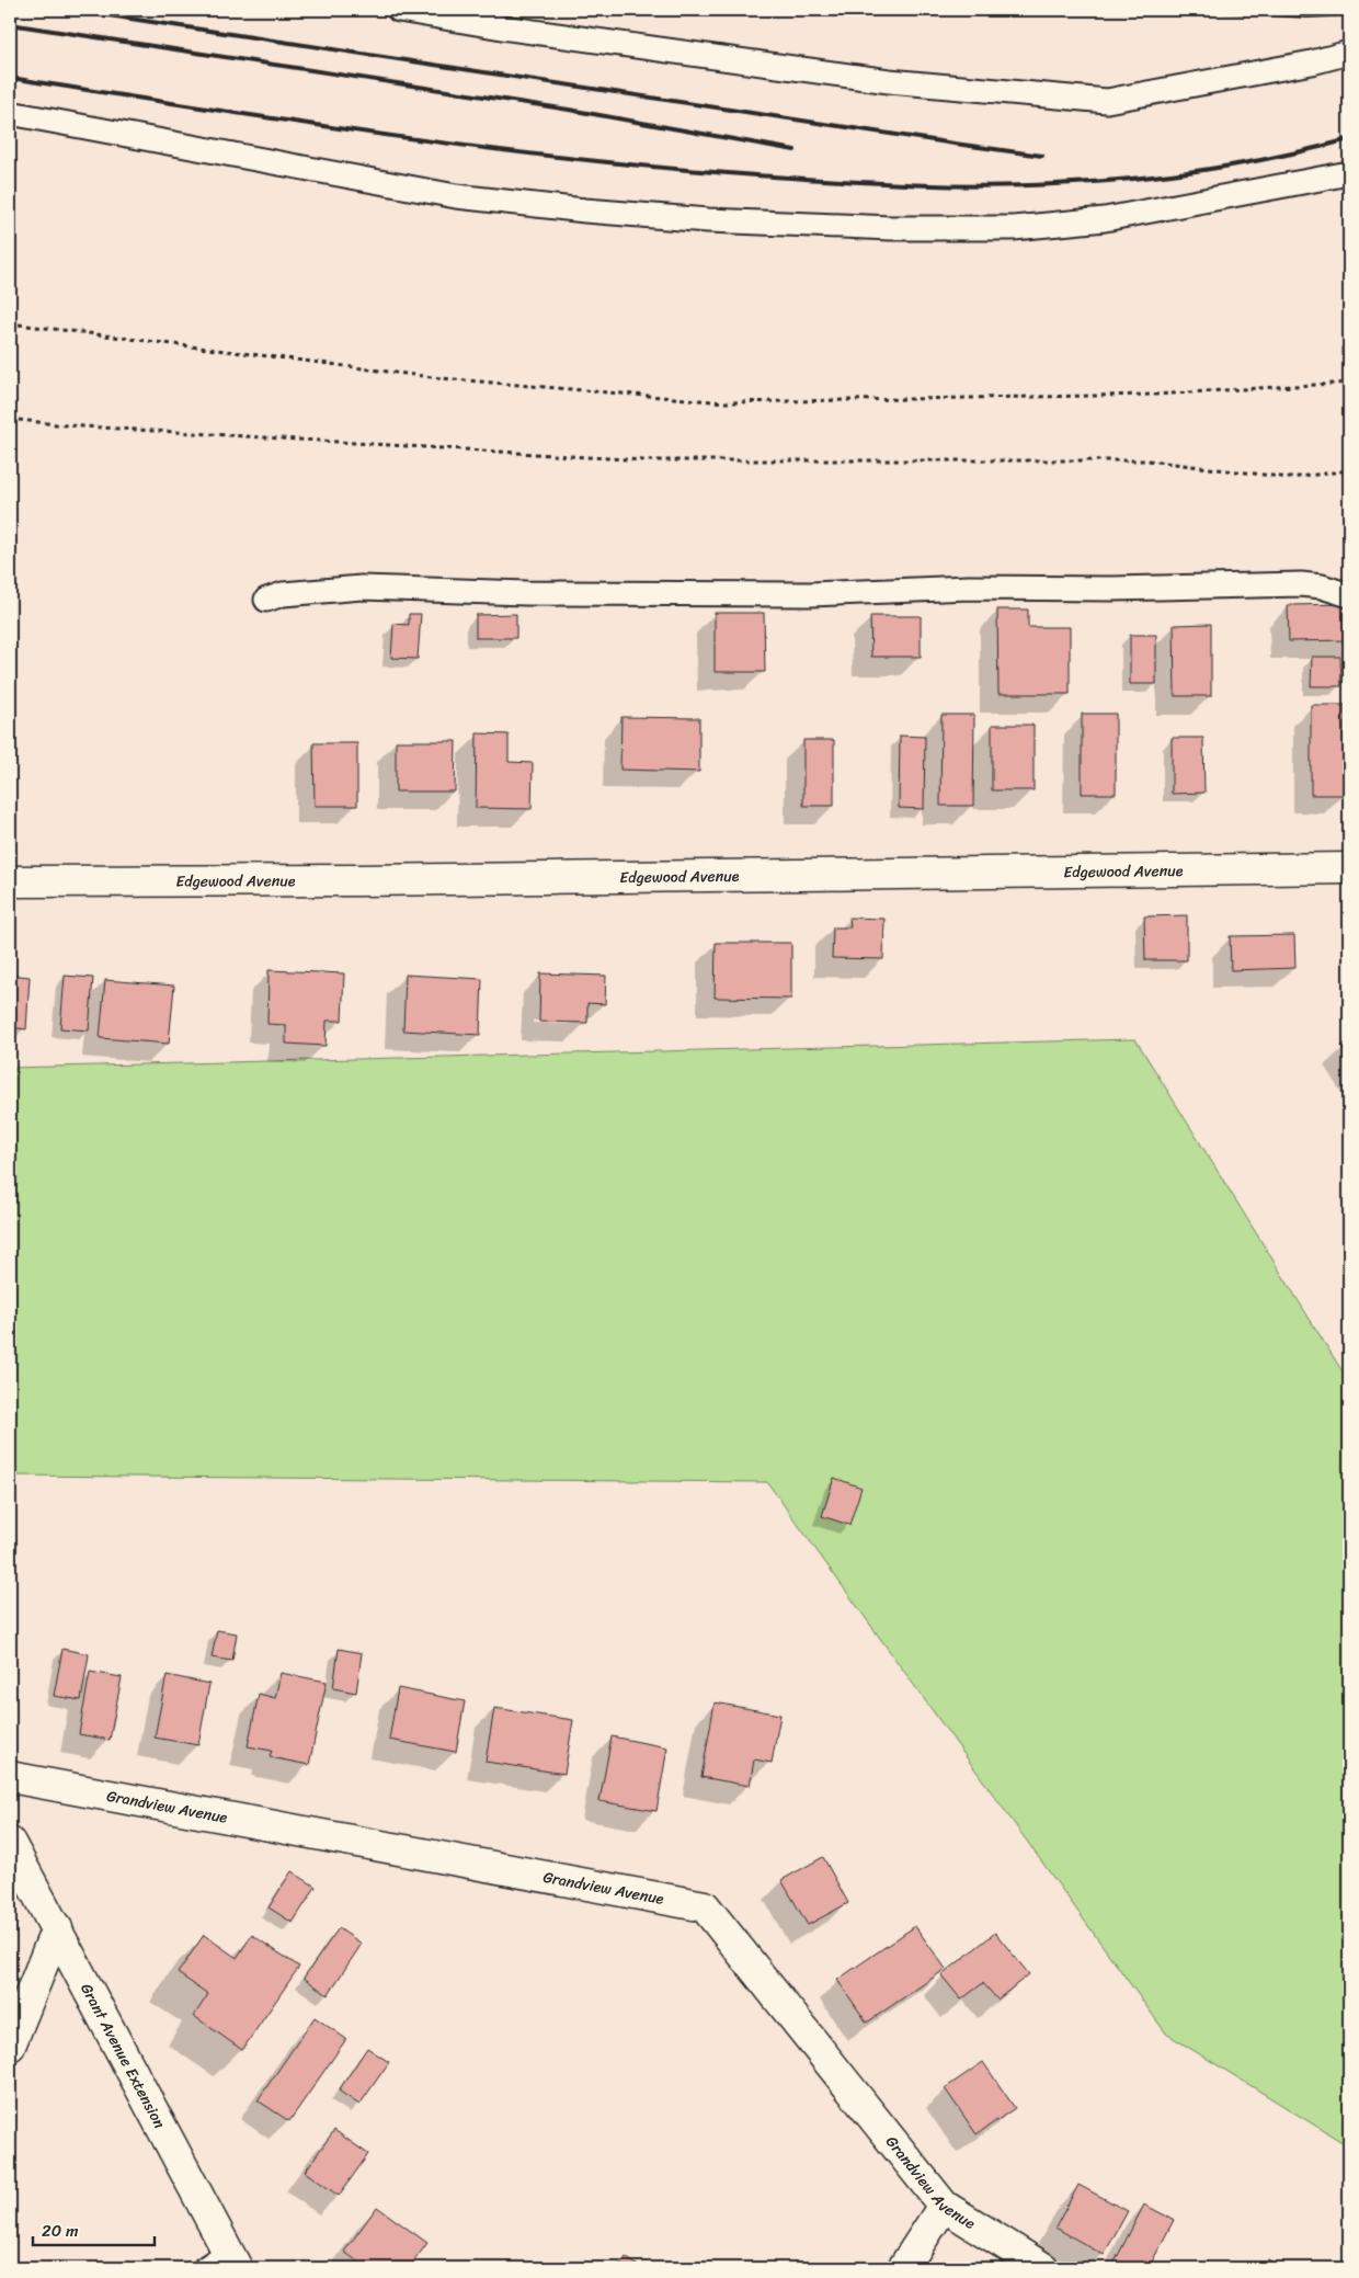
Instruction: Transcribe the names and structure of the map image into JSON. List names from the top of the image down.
{
  "streets": {
    "street": ["Edgewood Avenue", "Grandview Avenue", "Grant Avenue Extension"]
  },
  "scale_bar": "20 m"
}
